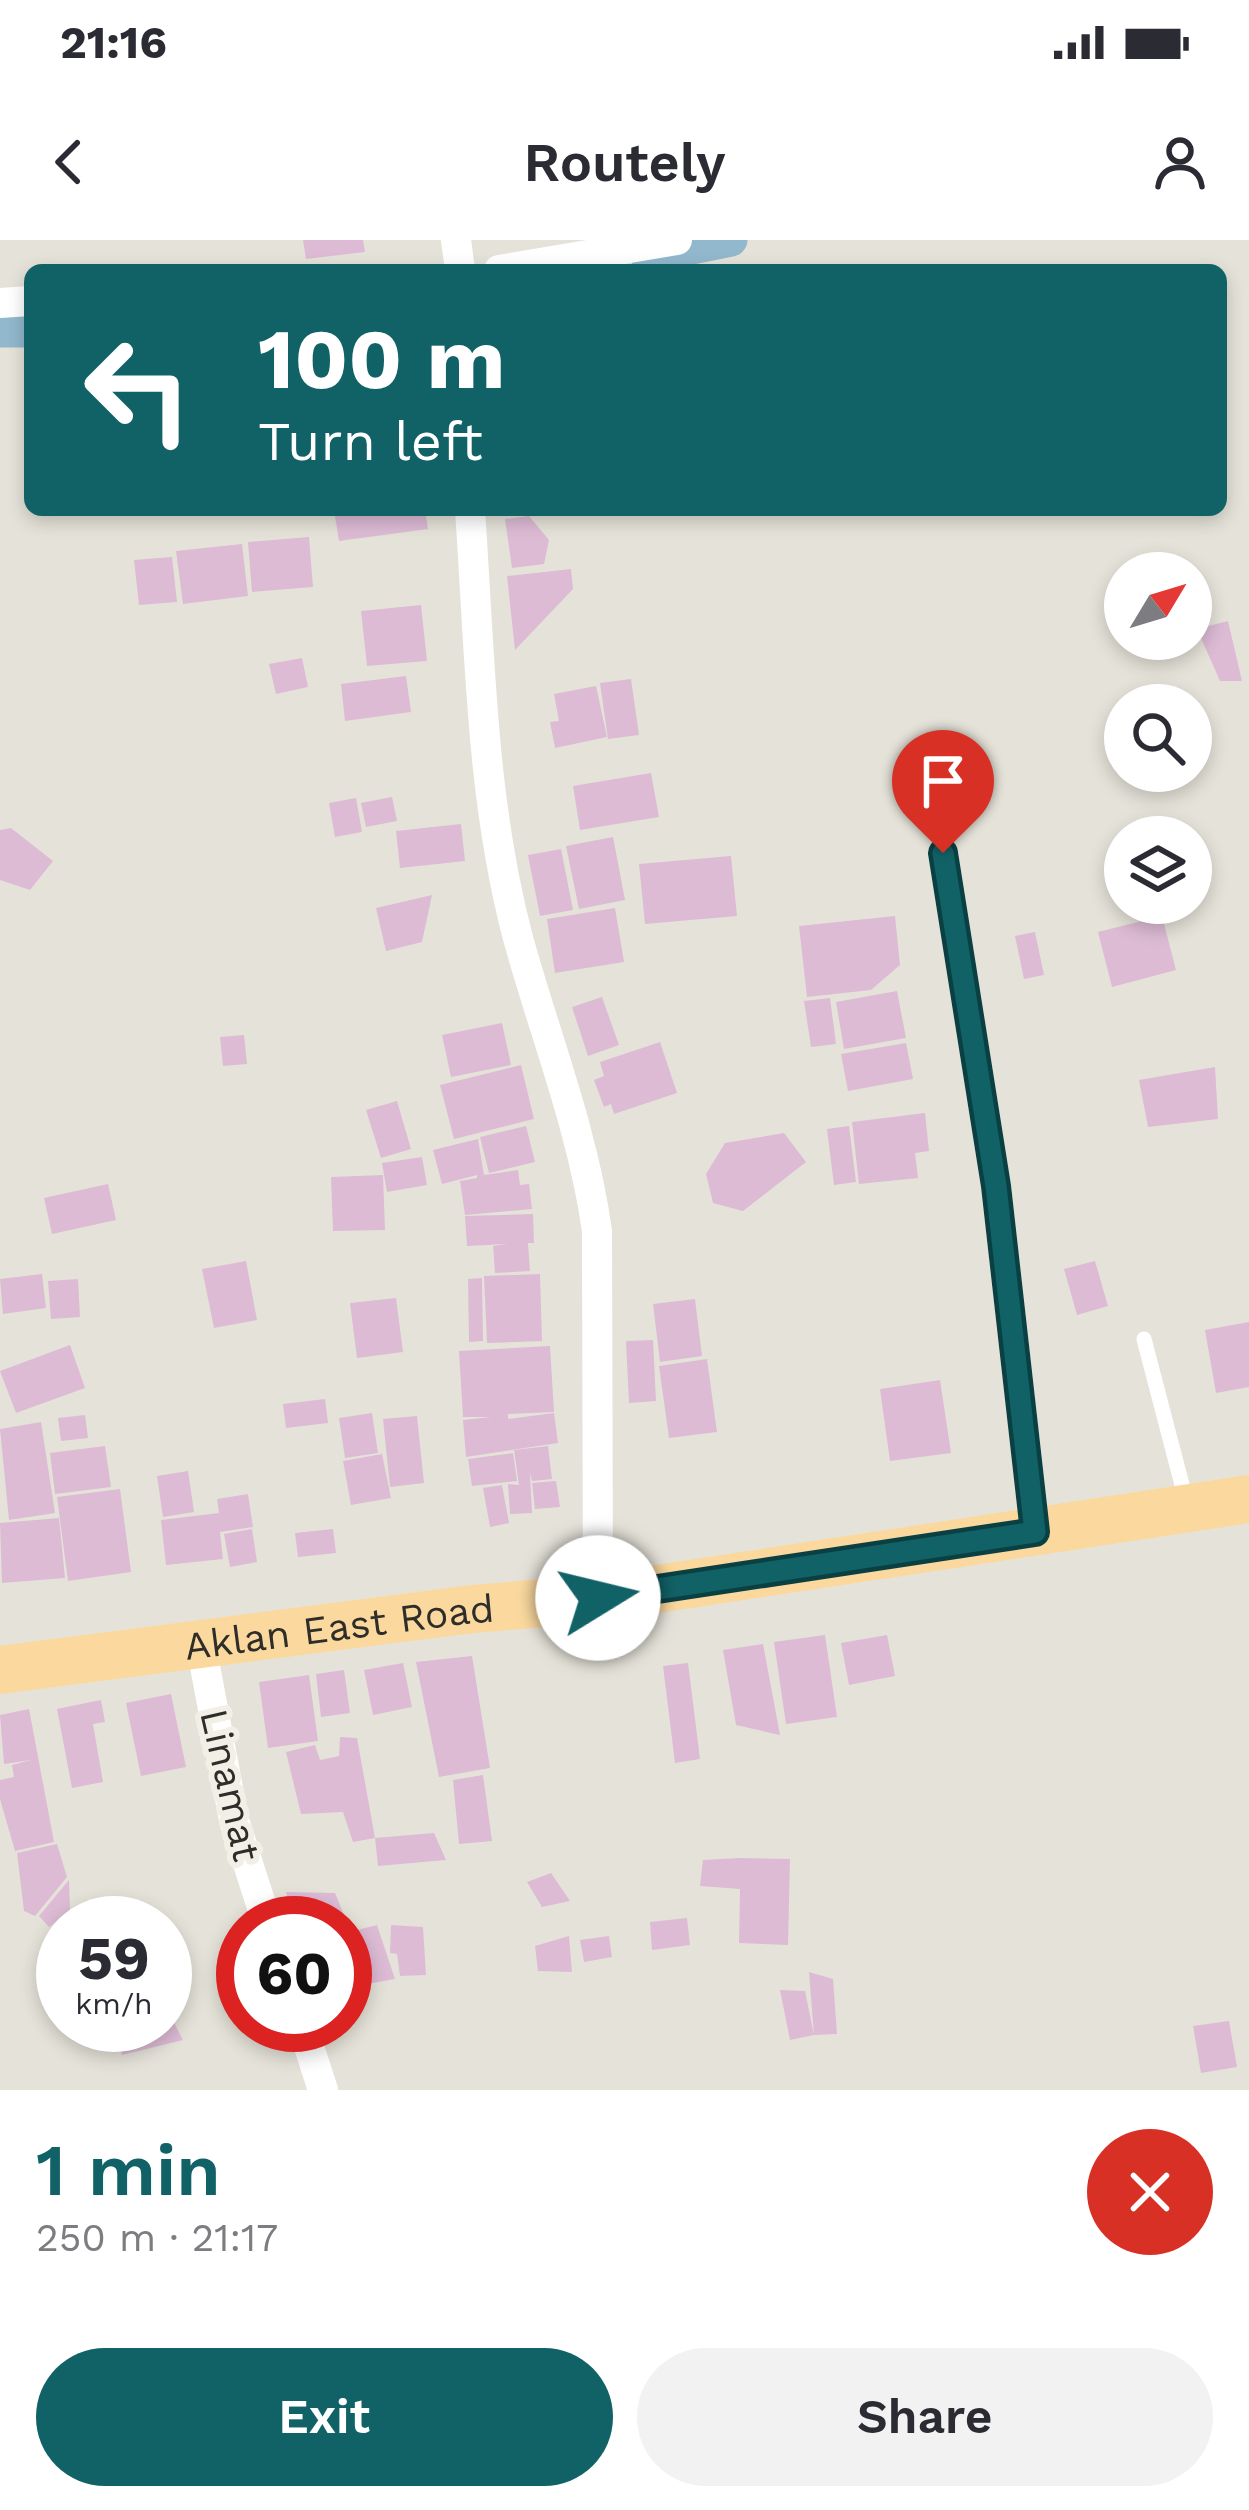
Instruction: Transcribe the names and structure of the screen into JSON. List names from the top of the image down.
{
  "streets": {
    "main road": ["Aklan East Road"],
    "street": ["Linamat"]
  },
  "crossings": [
    ["Aklan East Road", "Linamat"]
  ],
  "north": "top right",
  "page": {
    "status": "21:16",
    "header": "Routely",
    "turn": ["100 m", "Turn left"],
    "speed": "59 km/h",
    "limit": "60",
    "heading": ["1 min", "250 m · 21:17"],
    "buttons": ["Exit", "Share"]
  }
}
